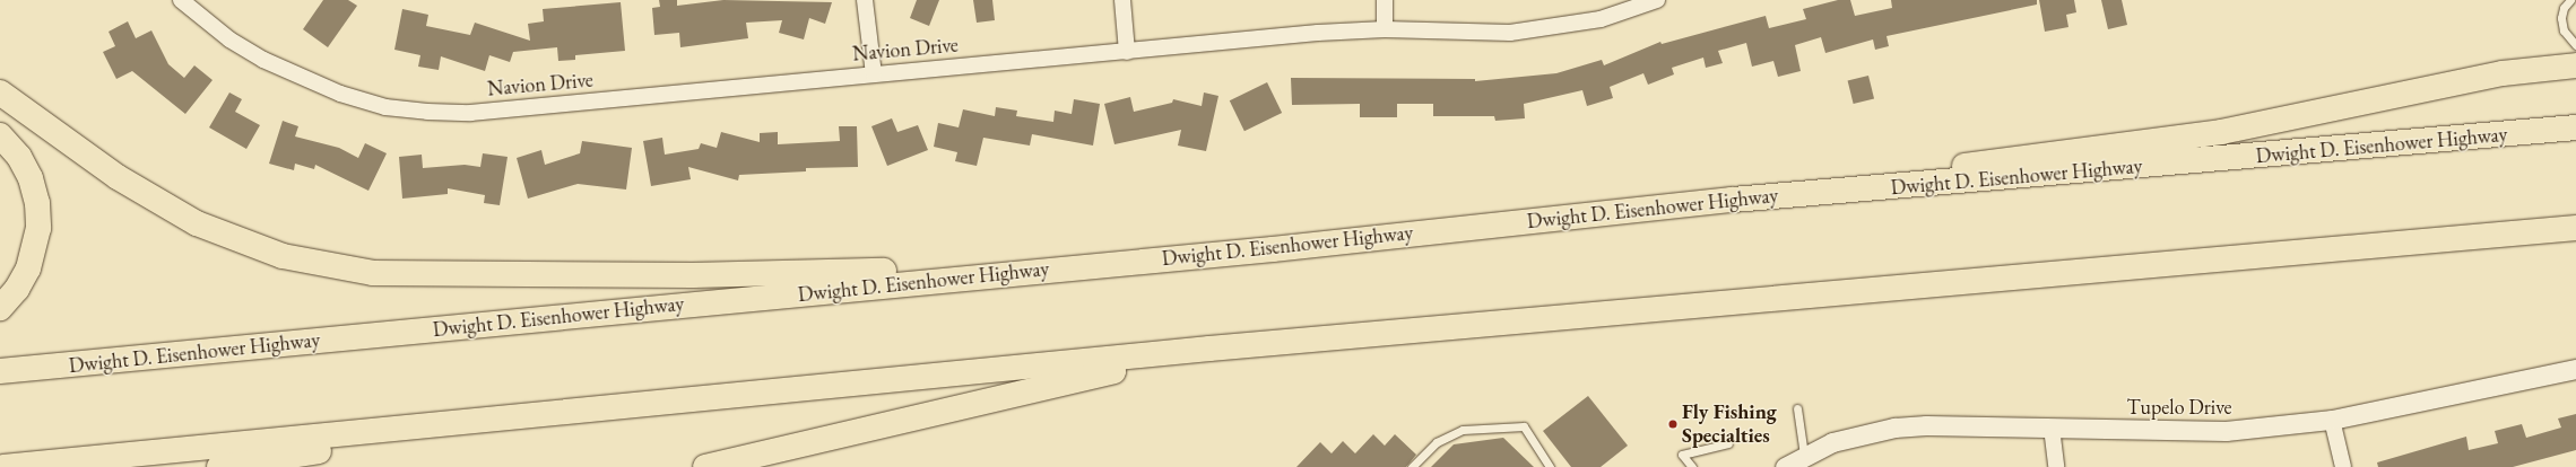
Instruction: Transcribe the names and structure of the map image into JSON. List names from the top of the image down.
{
  "streets": {
    "highway": ["Dwight D. Eisenhower Highway"],
    "street": ["Navion Drive", "Tupelo Drive"]
  },
  "places": ["Fly Fishing Specialties"]
}
